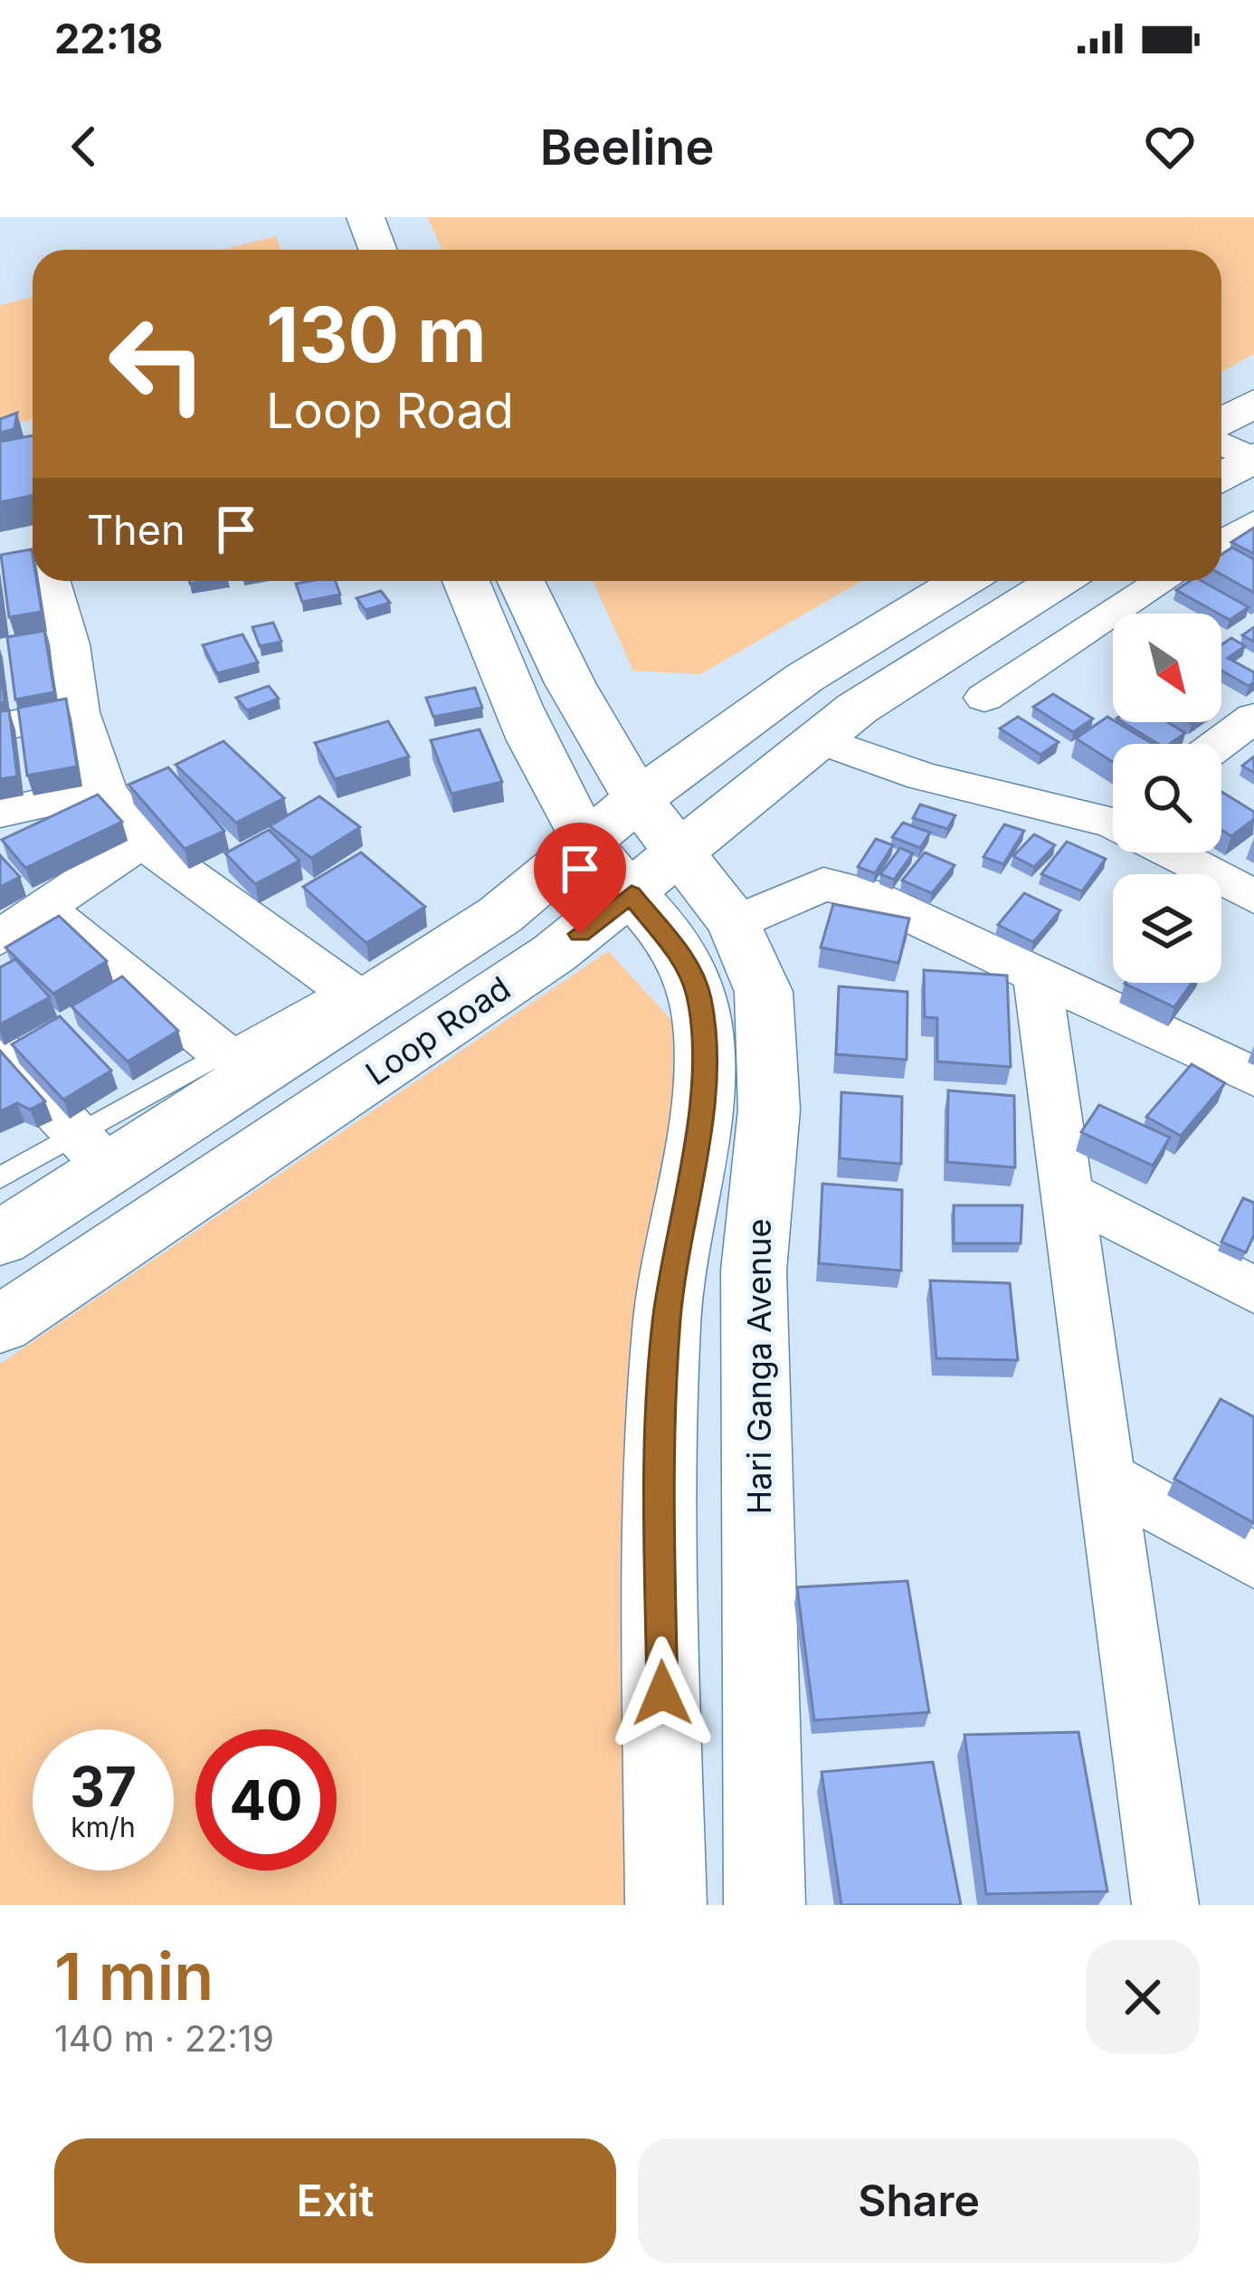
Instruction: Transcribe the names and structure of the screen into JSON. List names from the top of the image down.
{
  "streets": {
    "street": ["Loop Road", "Hari Ganga Avenue"]
  },
  "crossings": [
    ["Loop Road", "Hari Ganga Avenue"]
  ],
  "north": "bottom right",
  "page": {
    "status": "22:18",
    "header": "Beeline",
    "turn": ["130 m", "Loop Road"],
    "then": "Then",
    "speed": "37 km/h",
    "limit": "40",
    "heading": ["1 min", "140 m · 22:19"],
    "buttons": ["Exit", "Share"]
  }
}
